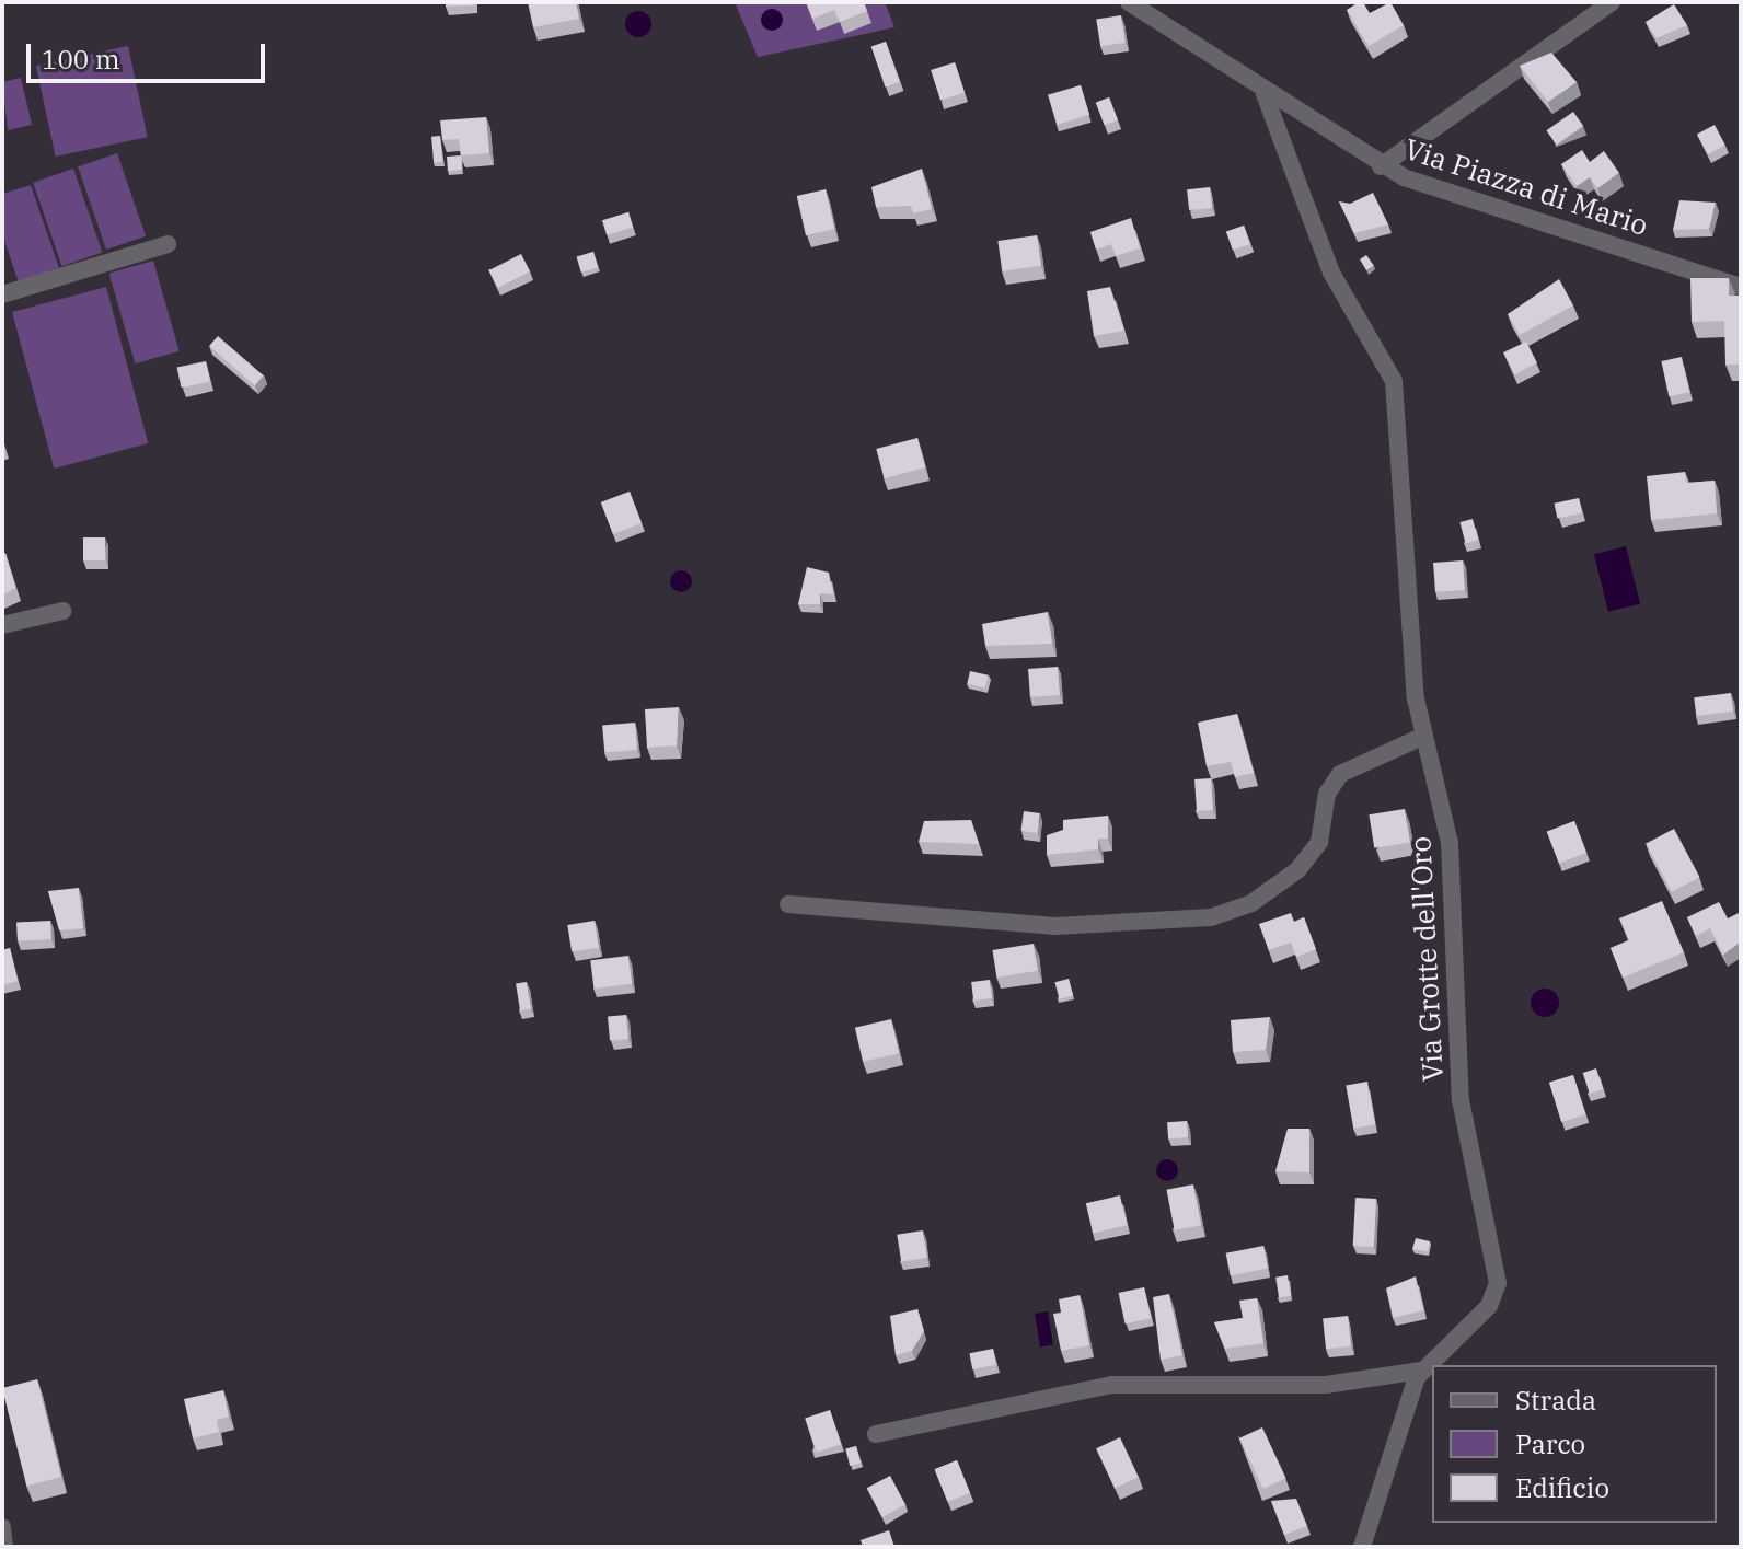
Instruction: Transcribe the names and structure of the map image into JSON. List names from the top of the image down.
{
  "streets": {
    "street": ["Via Piazza di Mario", "Via Grotte dell'Oro"]
  },
  "crossings": [
    ["Via Piazza di Mario", "Via Grotte dell'Oro"]
  ],
  "legend": ["Strada", "Parco", "Edificio"],
  "scale_bar": "100 m"
}
